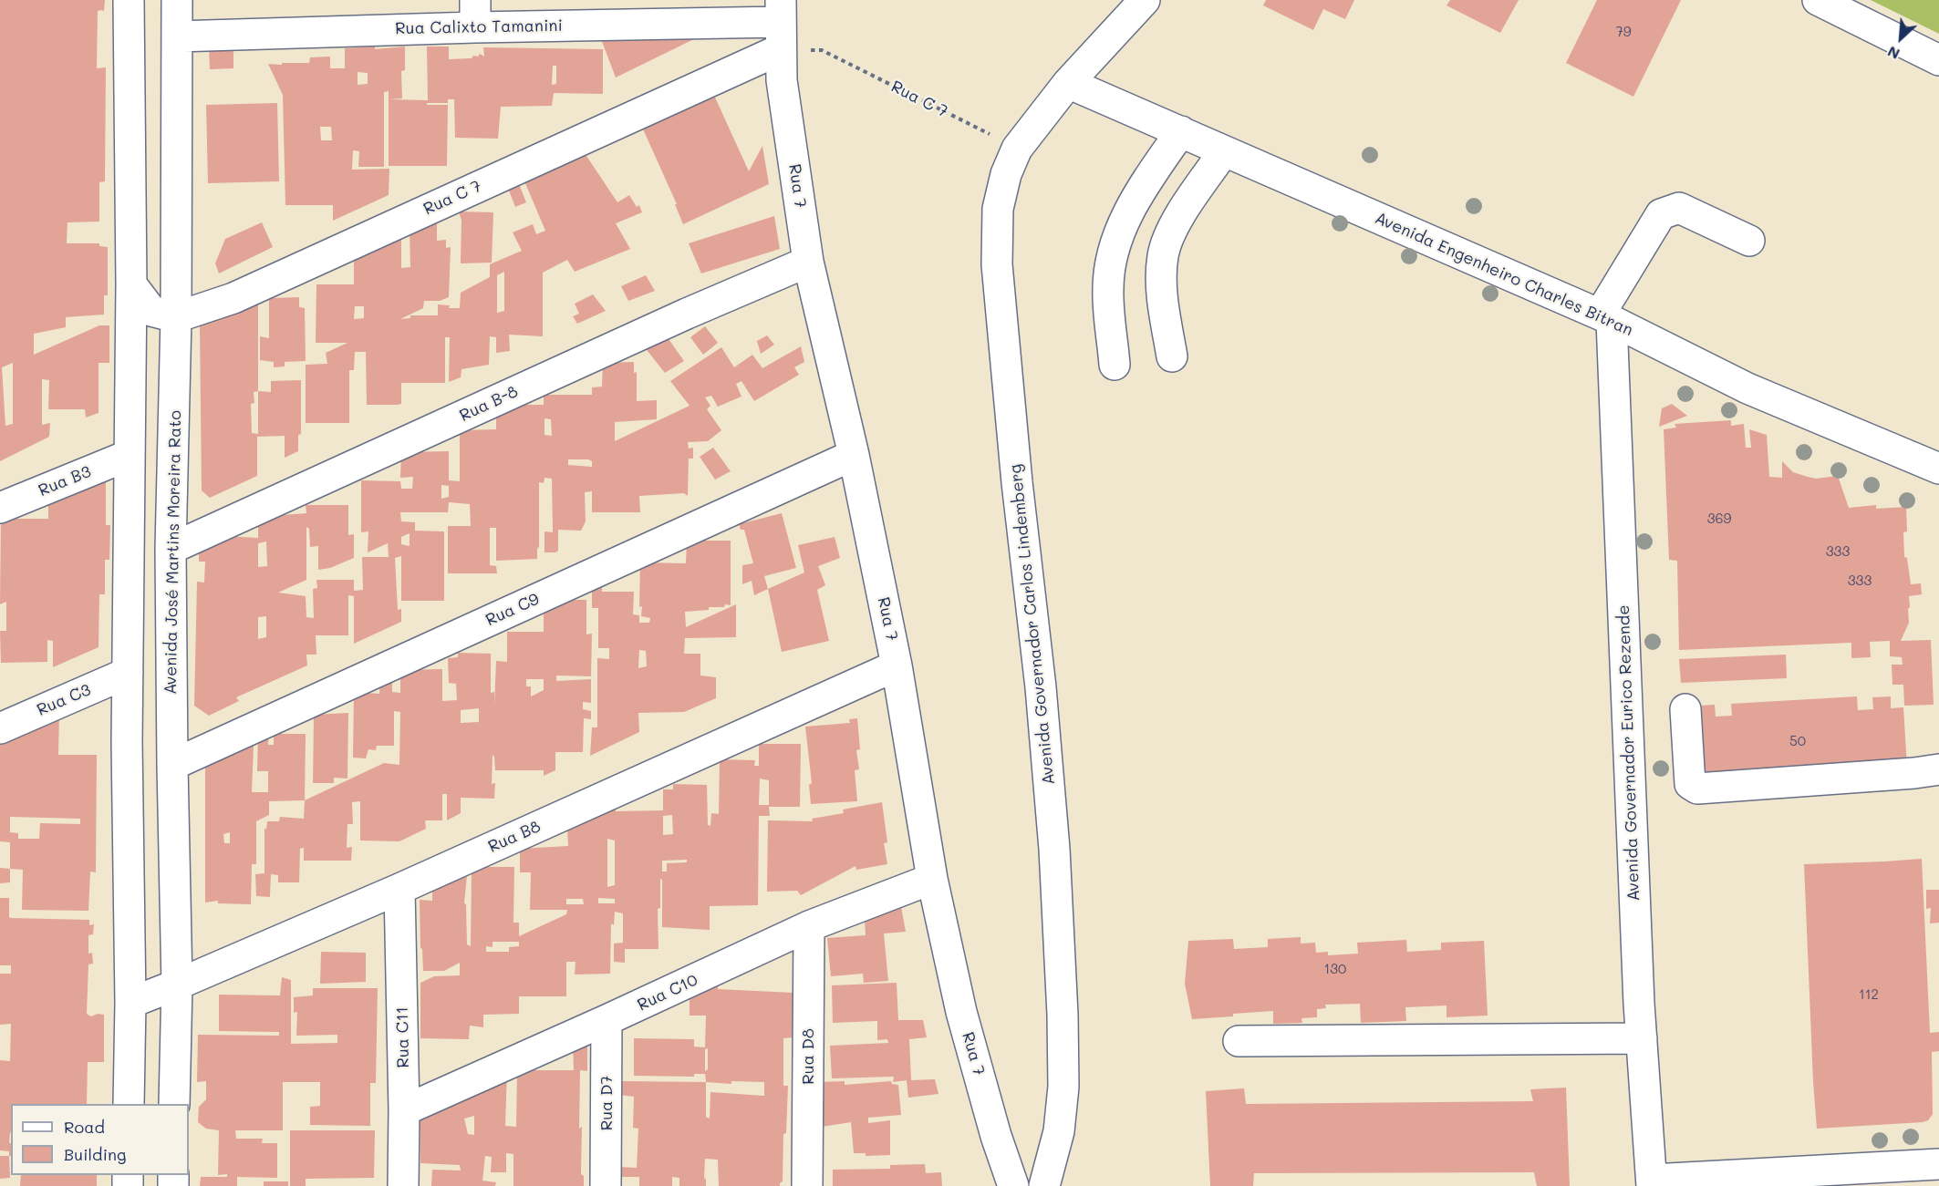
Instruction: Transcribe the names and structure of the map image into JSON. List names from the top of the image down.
{
  "streets": {
    "street": [
      "Rua Calixto Tamanini",
      "Rua C 7",
      "Rua 7",
      "Avenida Engenheiro Charles Bitran",
      "Rua B-8",
      "Rua B3",
      "Avenida José Martins Moreira Rato",
      "Rua C9",
      "Avenida Governador Carlos Lindemberg",
      "Rua C3",
      "Avenida Governador Eurico Rezende",
      "Rua B8",
      "Rua C10",
      "Rua C11",
      "Rua D8",
      "Rua D7"
    ]
  },
  "crossings": [
    ["Rua Calixto Tamanini", "Rua C 7"],
    ["Rua Calixto Tamanini", "Rua 7"],
    ["Rua Calixto Tamanini", "Avenida José Martins Moreira Rato"],
    ["Rua C 7", "Rua 7"],
    ["Rua C 7", "Avenida José Martins Moreira Rato"],
    ["Rua C 7", "Avenida Governador Carlos Lindemberg"],
    ["Rua 7", "Rua B-8"],
    ["Rua 7", "Rua C9"],
    ["Rua 7", "Rua B8"],
    ["Rua 7", "Rua C10"],
    ["Avenida Engenheiro Charles Bitran", "Avenida Governador Carlos Lindemberg"],
    ["Avenida Engenheiro Charles Bitran", "Avenida Governador Eurico Rezende"],
    ["Rua B-8", "Avenida José Martins Moreira Rato"],
    ["Avenida José Martins Moreira Rato", "Rua C9"],
    ["Avenida José Martins Moreira Rato", "Rua B8"],
    ["Rua B8", "Rua C11"],
    ["Rua C10", "Rua C11"],
    ["Rua C10", "Rua D8"],
    ["Rua C10", "Rua D7"]
  ],
  "house_numbers": [
    "79",
    "369",
    "333",
    "333",
    "50",
    "130",
    "112"
  ],
  "legend": ["Road", "Building"],
  "north": "bottom left"
}
